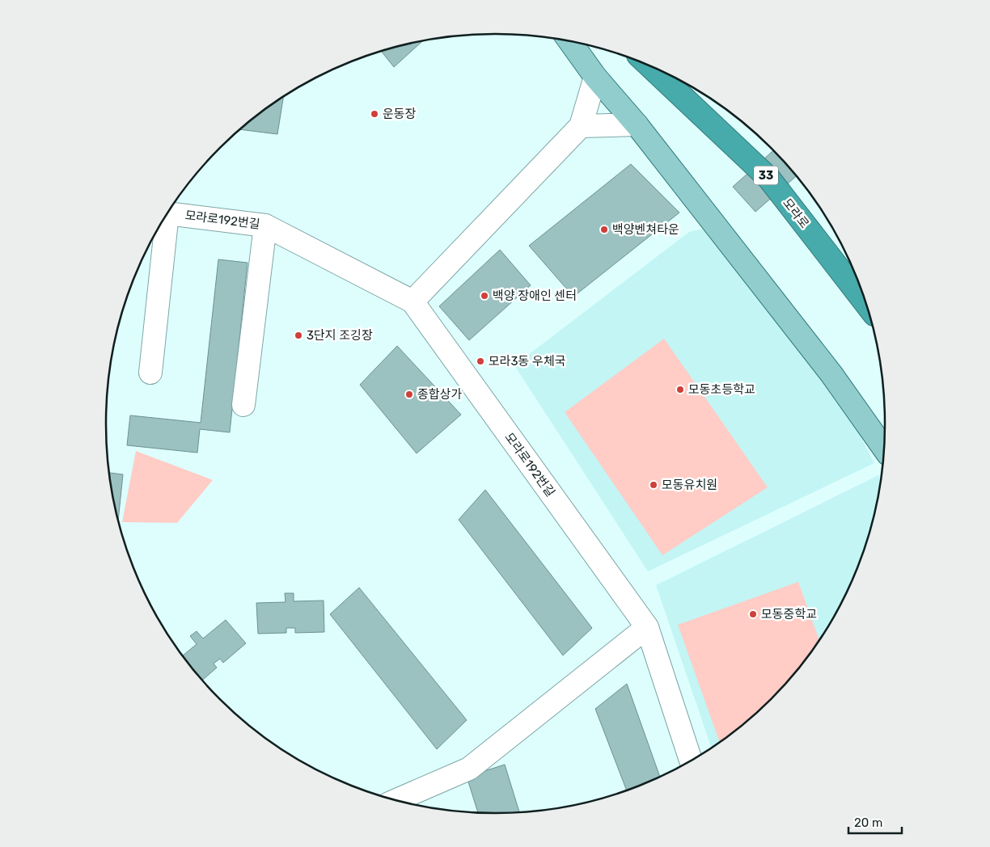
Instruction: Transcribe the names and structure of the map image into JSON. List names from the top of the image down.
{
  "streets": {
    "highway": ["33", "모라로"],
    "street": ["모라로192번길"]
  },
  "places": [
    "운동장",
    "백양벤쳐타운",
    "백양 장애인 센터",
    "3단지 조깅장",
    "모라3동 우체국",
    "모동초등학교",
    "종합상가",
    "모동유치원",
    "모동중학교"
  ],
  "scale_bar": "20 m"
}
